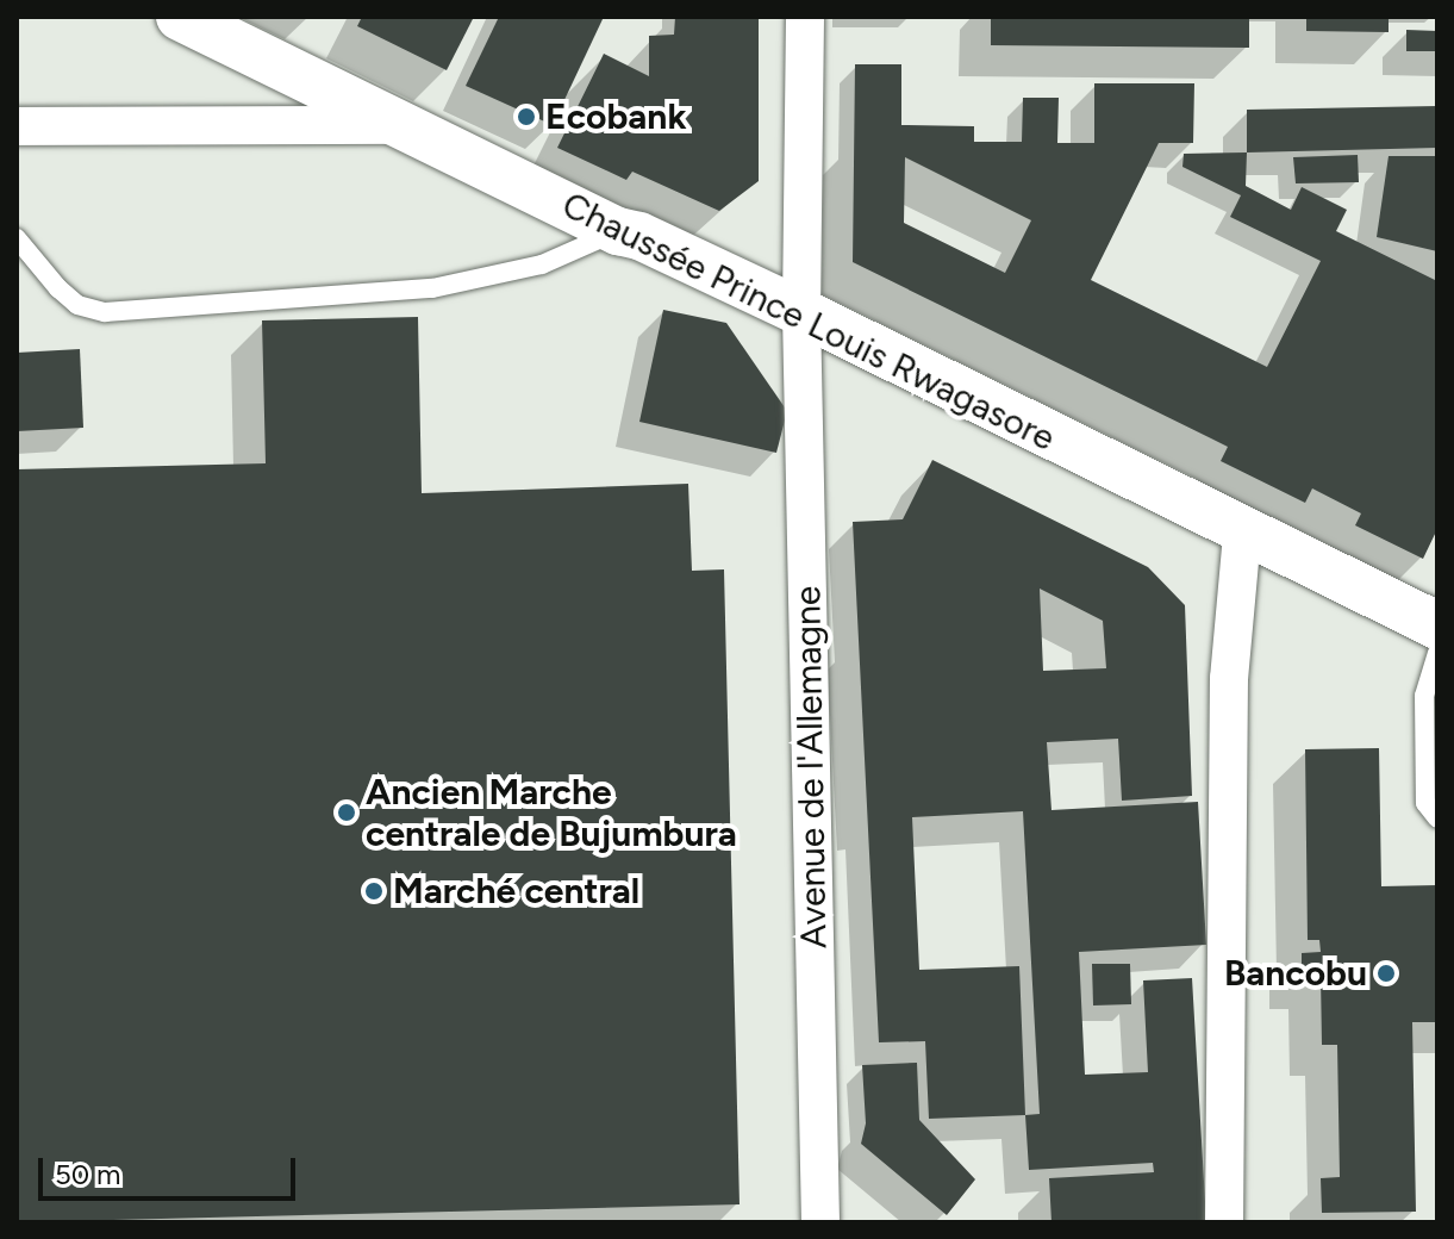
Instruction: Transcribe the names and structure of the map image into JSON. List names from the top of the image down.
{
  "streets": {
    "street": ["Chaussée Prince Louis Rwagasore", "Avenue de l'Allemagne"]
  },
  "crossings": [
    ["Chaussée Prince Louis Rwagasore", "Avenue de l'Allemagne"]
  ],
  "places": [
    "Ecobank",
    "Ancien Marche centrale de Bujumbura",
    "Marché central",
    "Bancobu"
  ],
  "scale_bar": "50 m"
}
